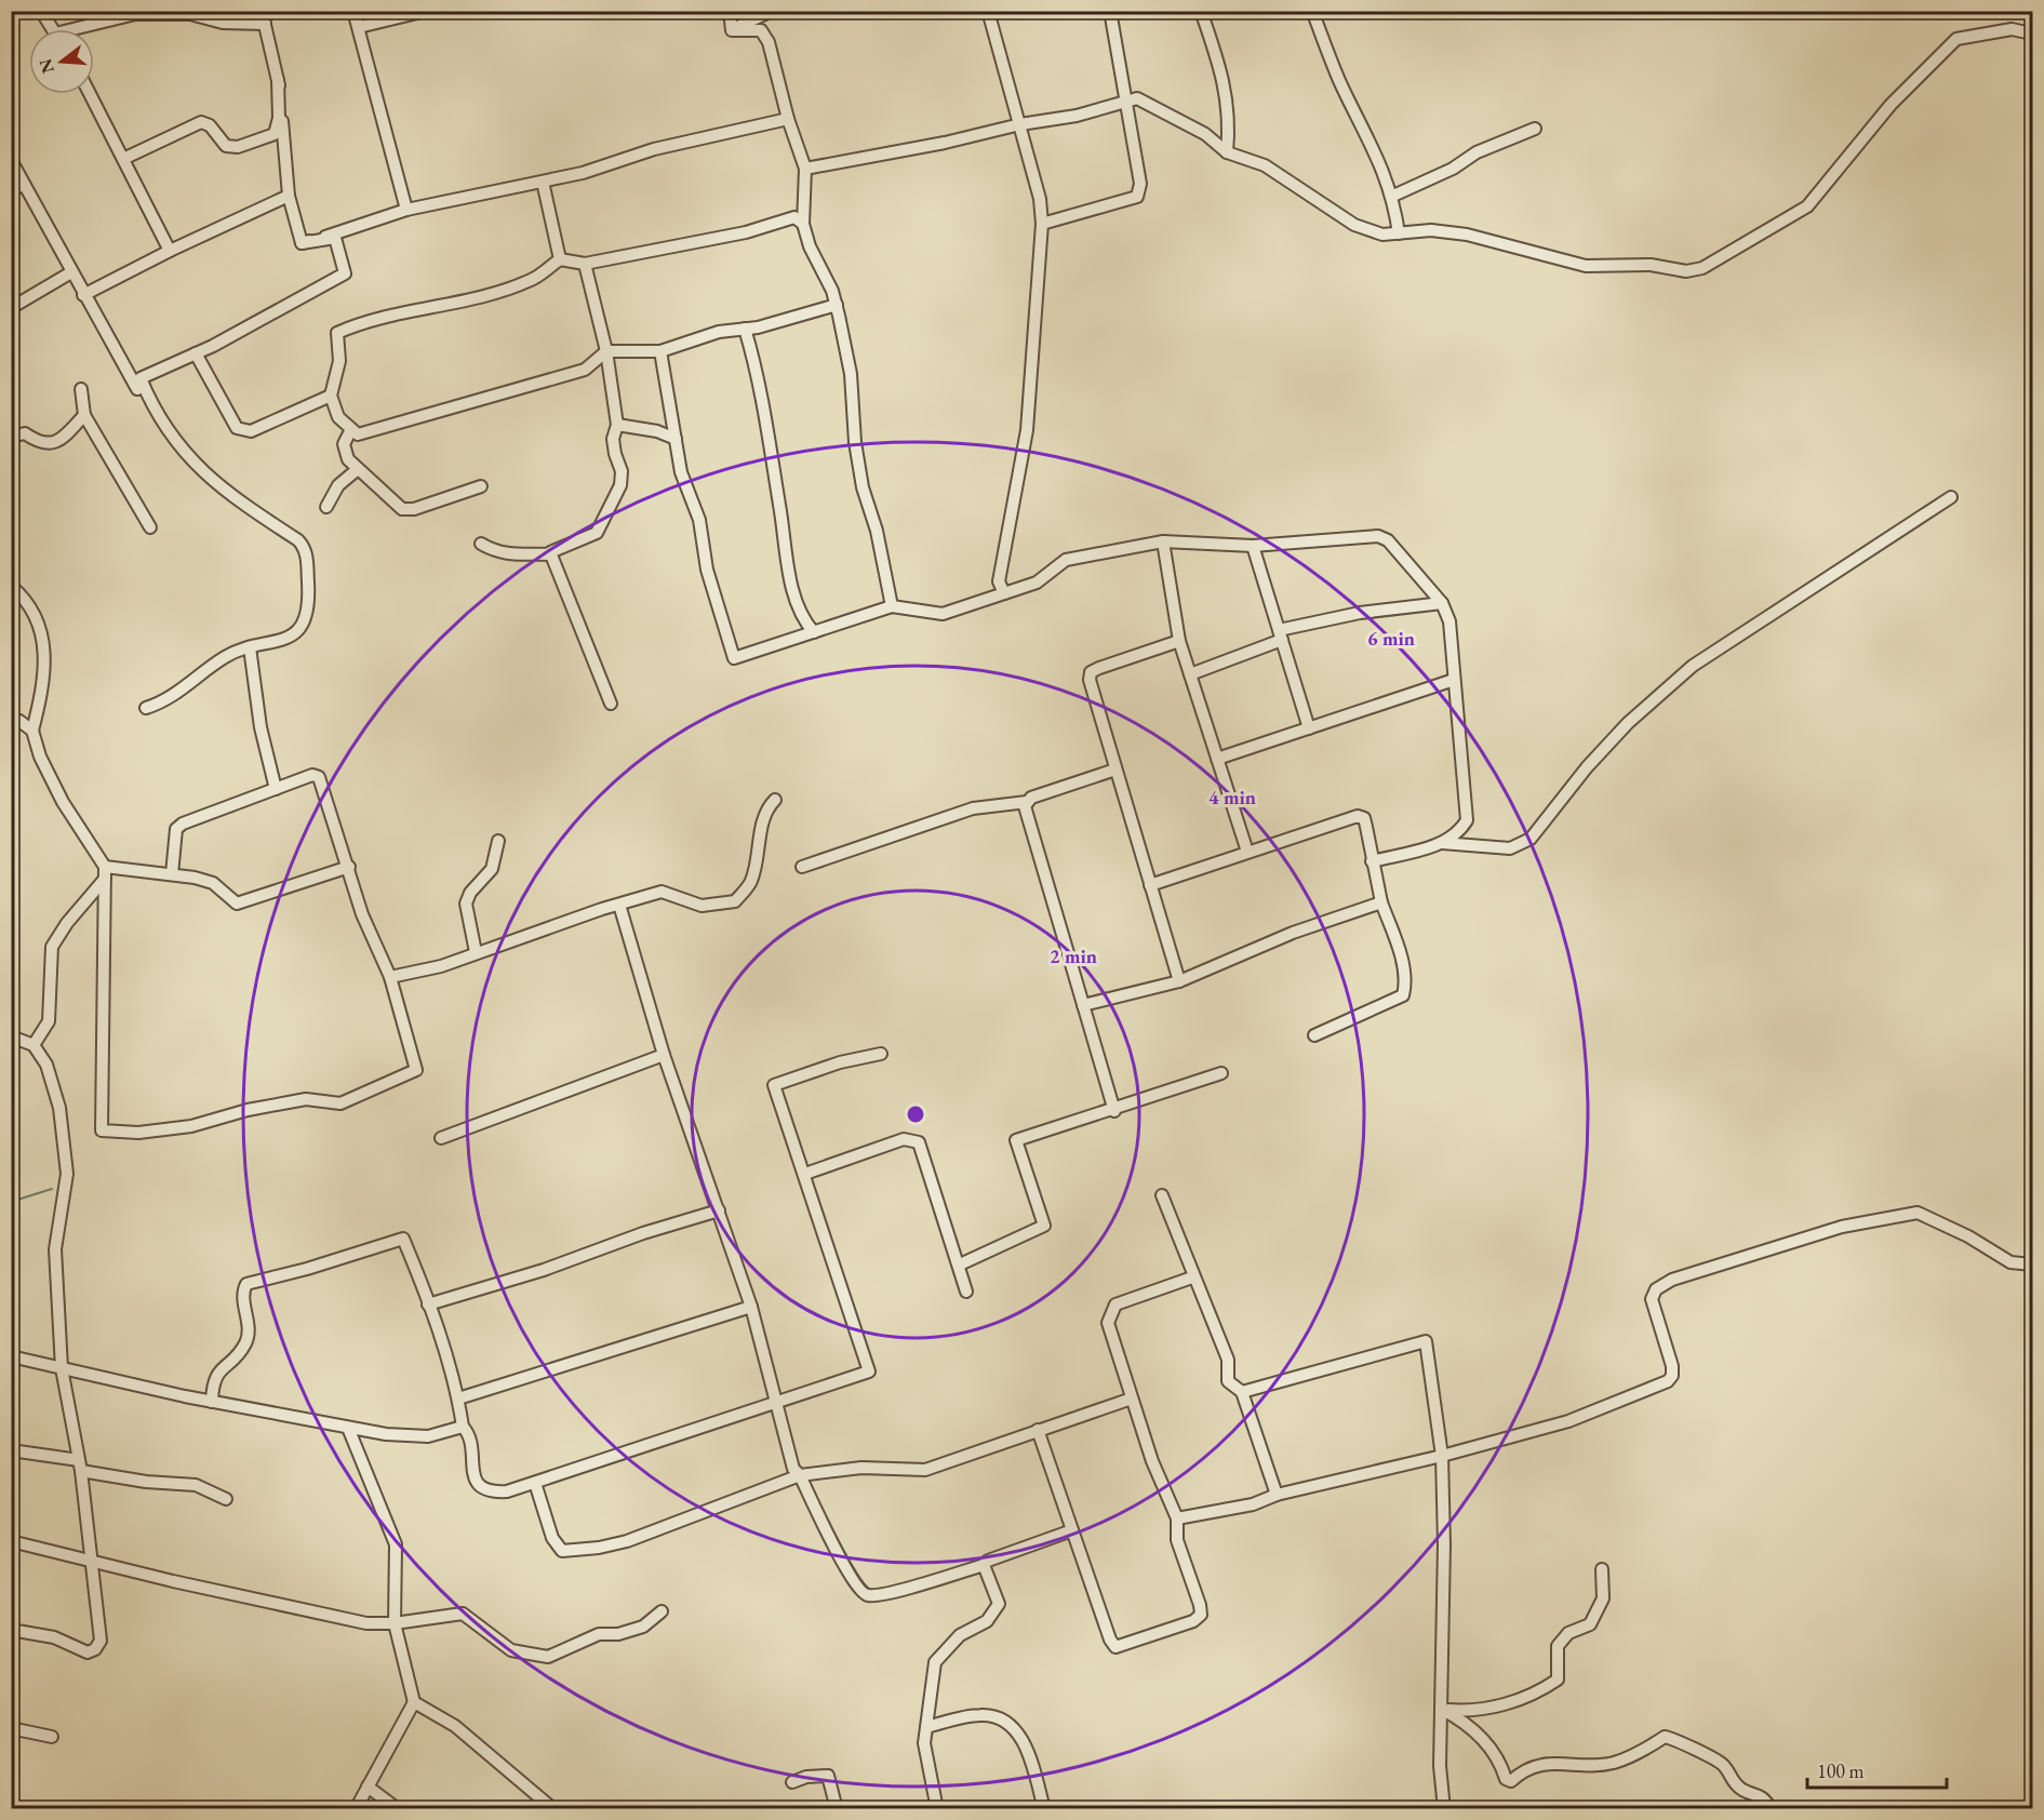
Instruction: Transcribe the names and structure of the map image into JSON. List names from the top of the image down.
{
  "scale_bar": "100 m",
  "north": "left",
  "rings": ["6 min", "4 min", "2 min"]
}
